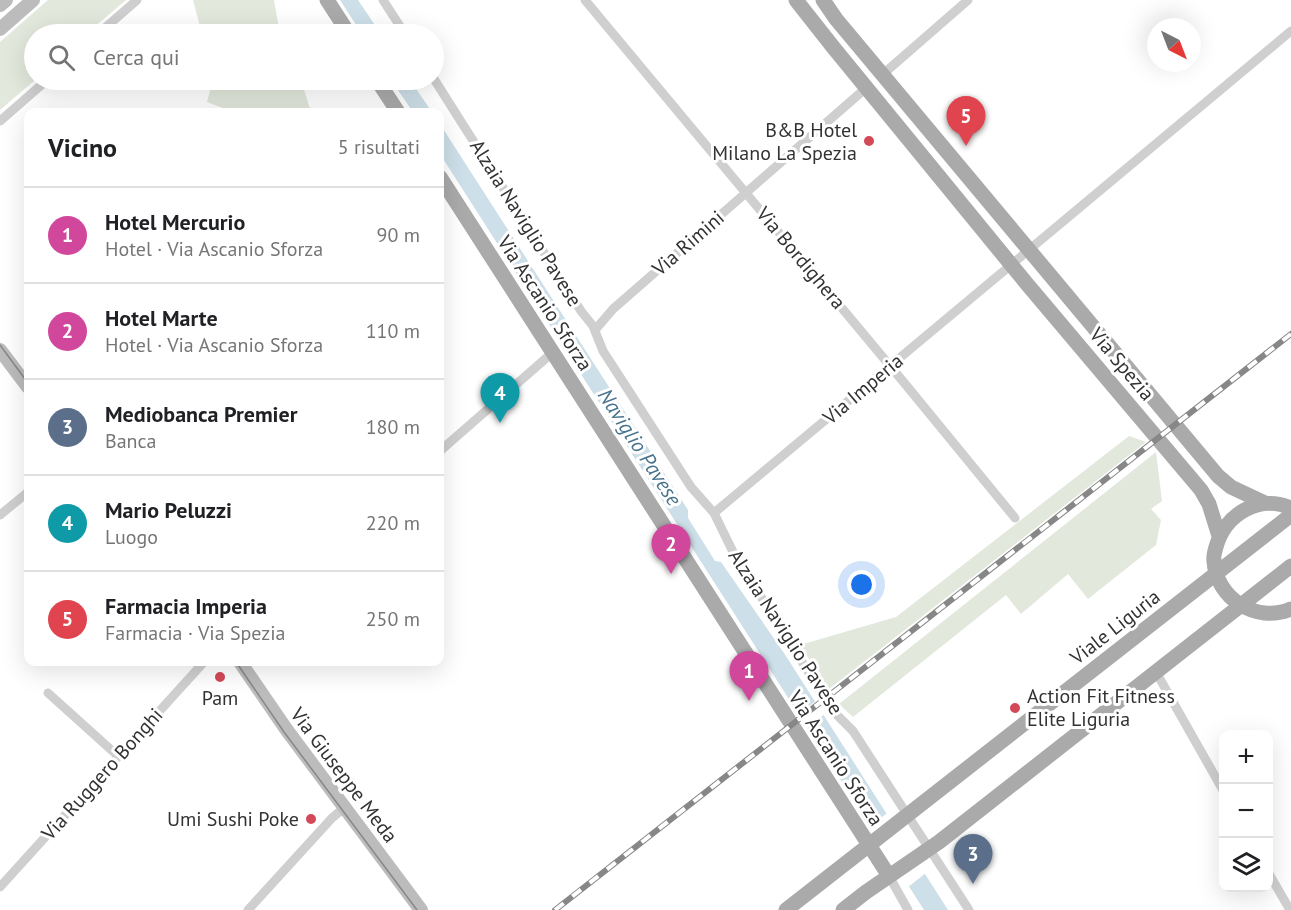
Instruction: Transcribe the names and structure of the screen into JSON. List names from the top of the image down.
{
  "streets": {
    "main road": ["Via Ascanio Sforza", "Via Spezia", "Viale Liguria"],
    "street": [
      "Alzaia Naviglio Pavese",
      "Via Rimini",
      "Via Bordighera",
      "Via Imperia",
      "Via Ruggero Bonghi",
      "Via Giuseppe Meda"
    ]
  },
  "crossings": [
    ["Alzaia Naviglio Pavese", "Via Rimini"],
    ["Alzaia Naviglio Pavese", "Via Imperia"],
    ["Alzaia Naviglio Pavese", "Viale Liguria"],
    ["Via Rimini", "Via Bordighera"],
    ["Via Rimini", "Via Spezia"],
    ["Via Bordighera", "Via Imperia"],
    ["Via Ascanio Sforza", "Viale Liguria"],
    ["Via Spezia", "Via Imperia"]
  ],
  "water": ["Naviglio Pavese"],
  "places": [
    "B&B Hotel Milano La Spezia",
    "Pam",
    "Action Fit Fitness Elite Liguria",
    "Umi Sushi Poke"
  ],
  "north": "bottom right",
  "page": {
    "search": "Cerca qui",
    "pins": [
      "5",
      "4",
      "2",
      "1",
      "3"
    ],
    "heading": ["Vicino", "5 risultati"],
    "list": [
      {
        "mark": "1",
        "name": "Hotel Mercurio",
        "note": "Hotel · Via Ascanio Sforza",
        "value": "90 m"
      },
      {
        "mark": "2",
        "name": "Hotel Marte",
        "note": "Hotel · Via Ascanio Sforza",
        "value": "110 m"
      },
      {
        "mark": "3",
        "name": "Mediobanca Premier",
        "note": "Banca",
        "value": "180 m"
      },
      {
        "mark": "4",
        "name": "Mario Peluzzi",
        "note": "Luogo",
        "value": "220 m"
      },
      {
        "mark": "5",
        "name": "Farmacia Imperia",
        "note": "Farmacia · Via Spezia",
        "value": "250 m"
      }
    ],
    "map_buttons": ["+", "−"]
  }
}
